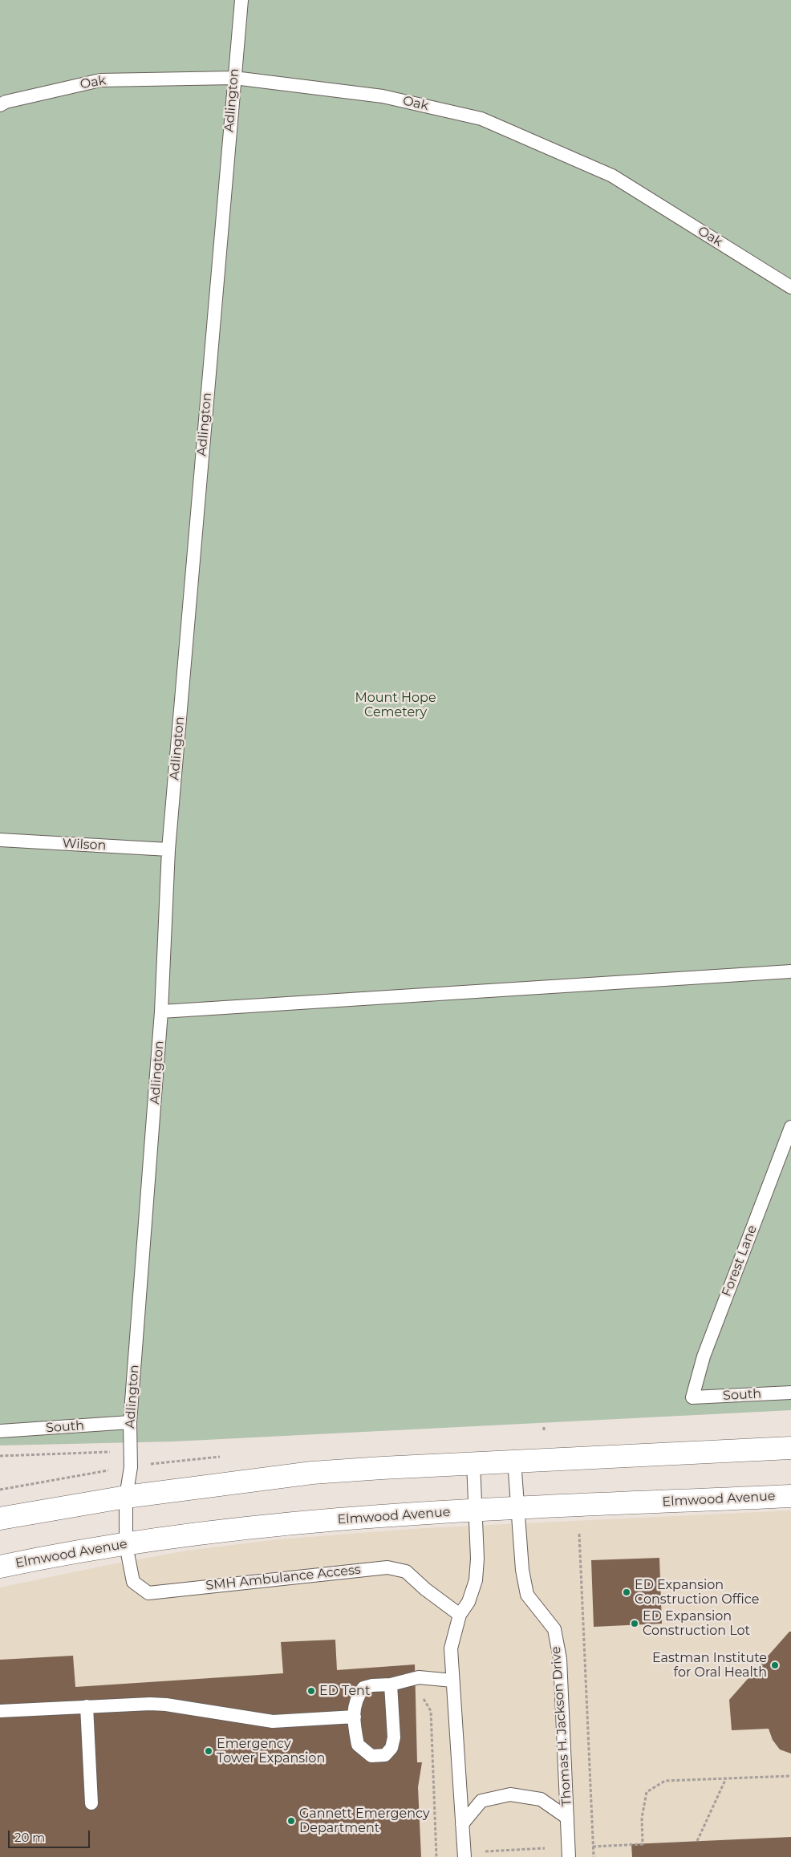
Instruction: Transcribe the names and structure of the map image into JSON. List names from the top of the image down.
{
  "streets": {
    "main road": ["Elmwood Avenue"],
    "lane": [
      "Oak",
      "Adlington",
      "Wilson",
      "Forest Lane",
      "South",
      "SMH Ambulance Access",
      "Thomas H. Jackson Drive"
    ]
  },
  "crossings": [
    ["Oak", "Adlington"],
    ["Adlington", "Wilson"],
    ["Adlington", "South"],
    ["Adlington", "SMH Ambulance Access"],
    ["Forest Lane", "South"],
    ["Elmwood Avenue", "SMH Ambulance Access"],
    ["Elmwood Avenue", "Thomas H. Jackson Drive"]
  ],
  "parks": ["Mount Hope Cemetery"],
  "places": [
    "ED Expansion Construction Office",
    "ED Expansion Construction Lot",
    "Eastman Institute for Oral Health",
    "ED Tent",
    "Emergency Tower Expansion",
    "Gannett Emergency Department"
  ],
  "scale_bar": "20 m"
}
